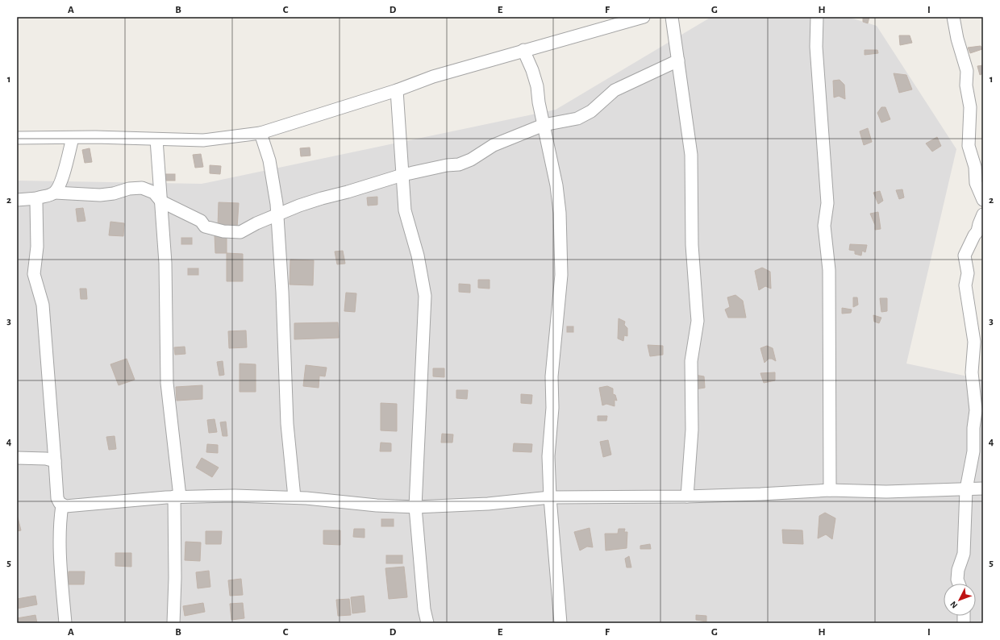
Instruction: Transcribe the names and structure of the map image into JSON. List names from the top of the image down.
{
  "north": "bottom left",
  "grid": {
    "columns": [
      "A",
      "B",
      "C",
      "D",
      "E",
      "F",
      "G",
      "H",
      "I"
    ],
    "rows": [
      "1",
      "2",
      "3",
      "4",
      "5"
    ]
  }
}
